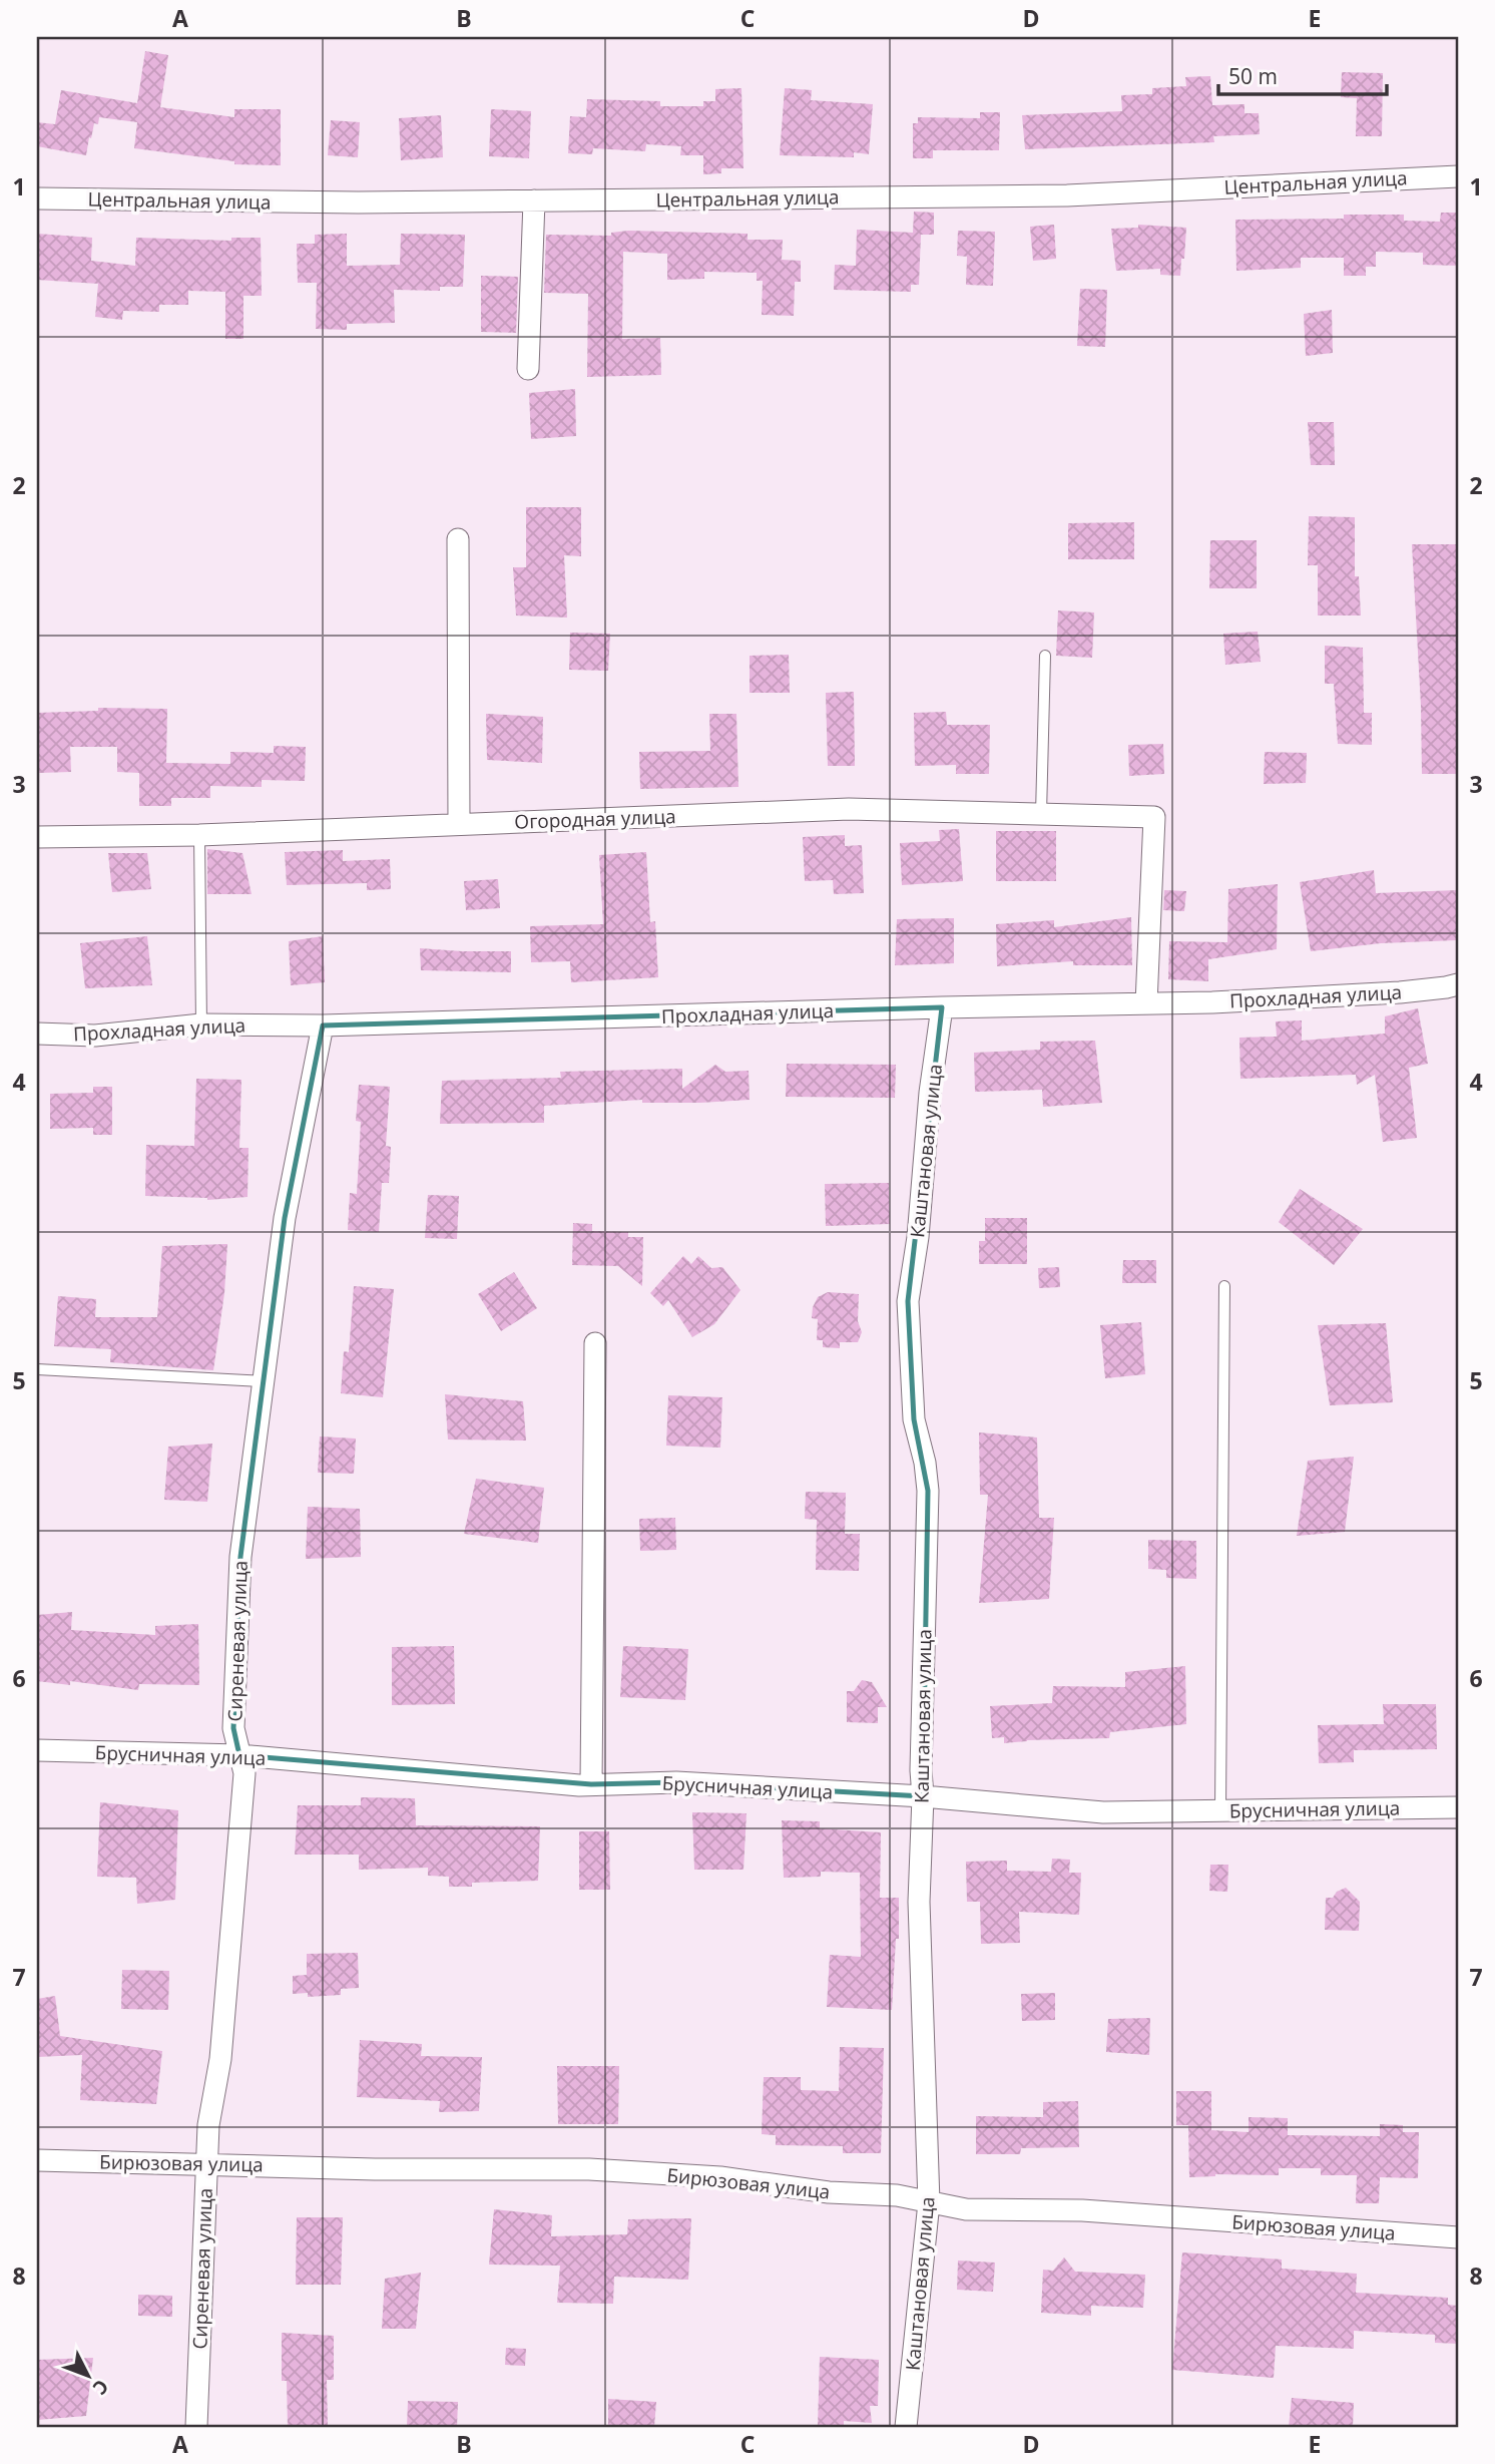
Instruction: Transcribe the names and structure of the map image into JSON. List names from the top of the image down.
{
  "streets": {
    "street": [
      "Центральная улица",
      "Огородная улица",
      "Прохладная улица",
      "Каштановая улица",
      "Сиреневая улица",
      "Брусничная улица",
      "Бирюзовая улица"
    ]
  },
  "crossings": [
    ["Огородная улица", "Прохладная улица"],
    ["Прохладная улица", "Каштановая улица"],
    ["Прохладная улица", "Сиреневая улица"],
    ["Каштановая улица", "Брусничная улица"],
    ["Каштановая улица", "Бирюзовая улица"],
    ["Сиреневая улица", "Брусничная улица"],
    ["Сиреневая улица", "Бирюзовая улица"]
  ],
  "scale_bar": "50 m",
  "north": "bottom right",
  "grid": {
    "columns": [
      "A",
      "B",
      "C",
      "D",
      "E"
    ],
    "rows": [
      "1",
      "2",
      "3",
      "4",
      "5",
      "6",
      "7",
      "8"
    ]
  }
}
